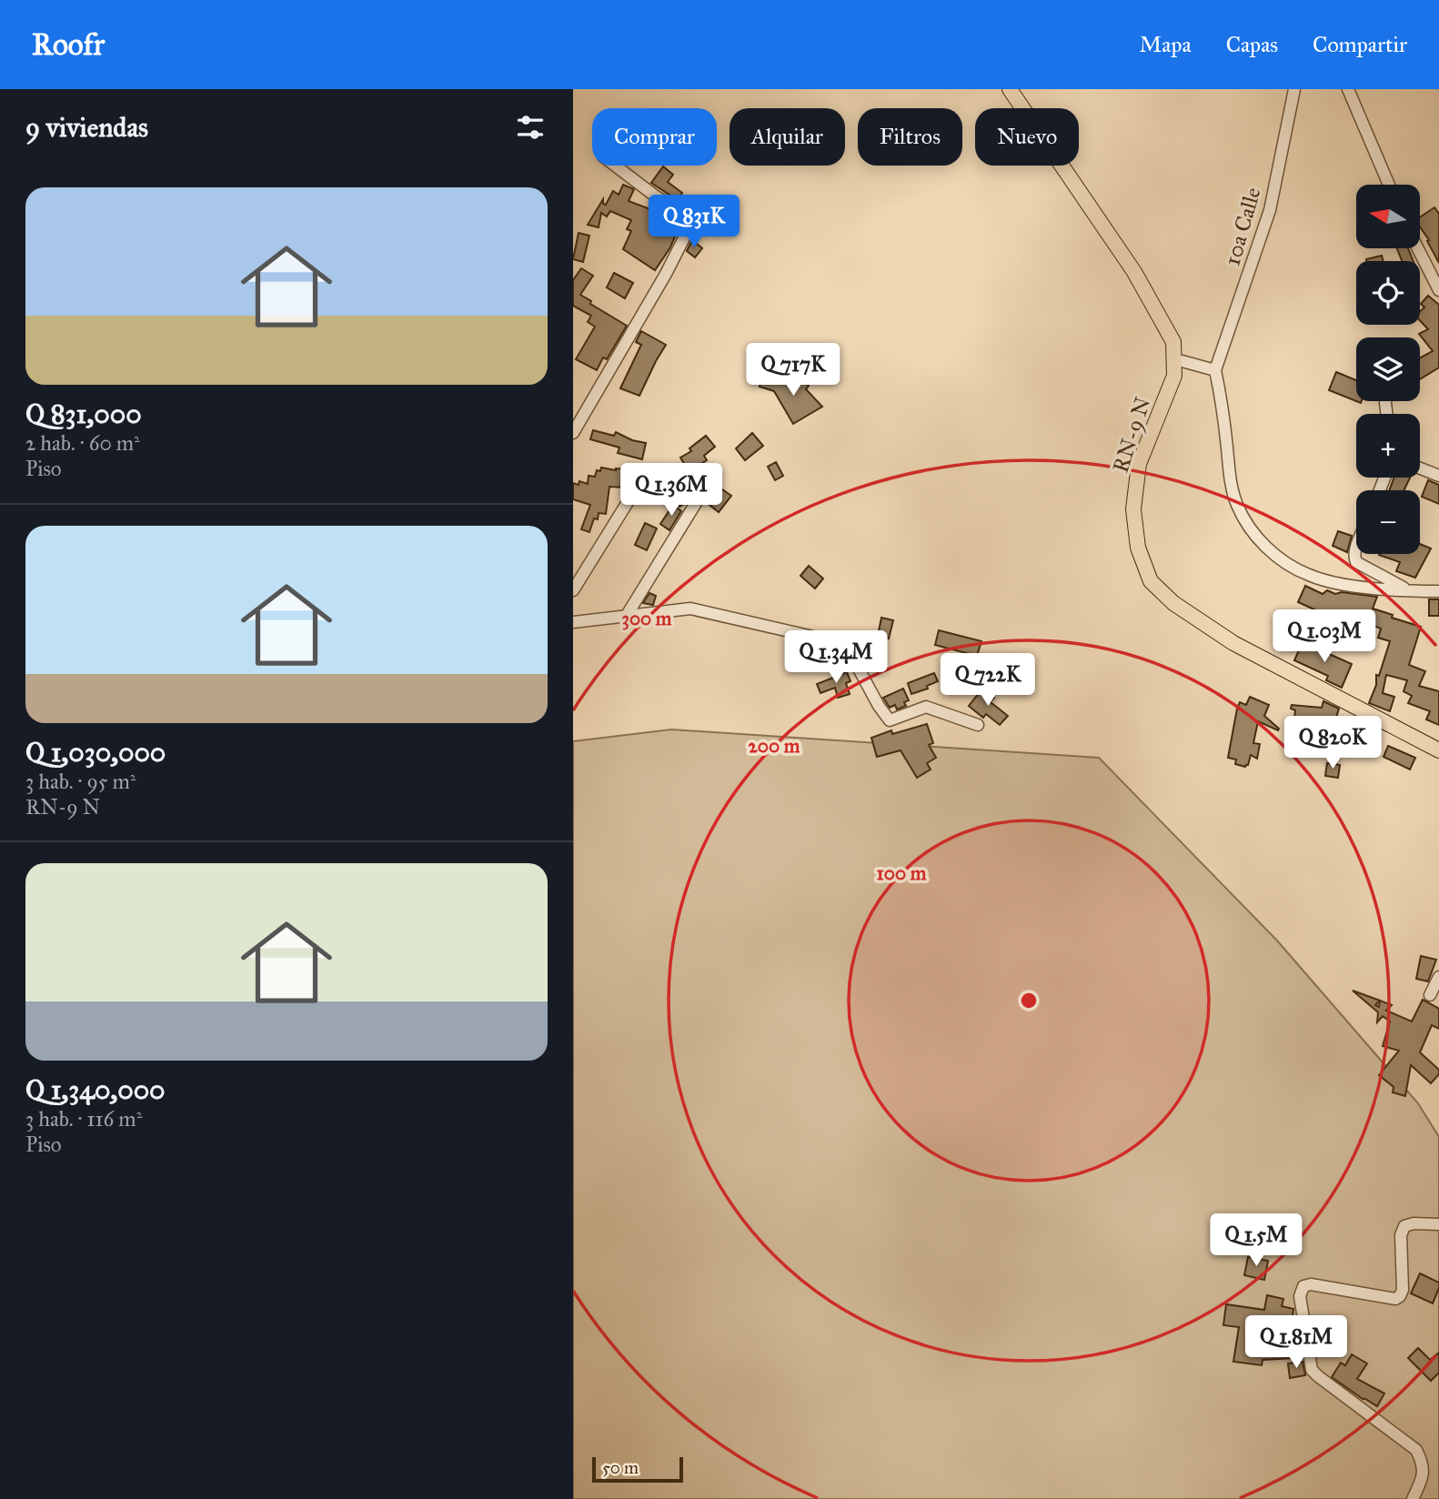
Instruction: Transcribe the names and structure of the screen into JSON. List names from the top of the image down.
{
  "streets": {
    "main road": ["RN-9 N"],
    "street": ["10a Calle"]
  },
  "scale_bar": "50 m",
  "north": "left",
  "page": {
    "header": "Roofr",
    "nav": ["Mapa", "Capas", "Compartir"],
    "heading": "9 viviendas",
    "chip": [
      "Comprar",
      "Alquilar",
      "Filtros",
      "Nuevo"
    ],
    "list": [
      {
        "name": "Q 831,000",
        "note": "2 hab. · 60 m² · Piso"
      },
      {
        "name": "Q 1,030,000",
        "note": "3 hab. · 95 m² · RN-9 N"
      },
      {
        "name": "Q 1,340,000",
        "note": "3 hab. · 116 m² · Piso"
      }
    ],
    "map_buttons": ["+", "−"],
    "price": [
      "Q 831K",
      "Q 717K",
      "Q 1.36M",
      "Q 1.03M",
      "Q 1.34M",
      "Q 722K",
      "Q 820K",
      "Q 1.5M",
      "Q 1.81M"
    ],
    "scale": "50 m"
  },
  "rings": ["300 m", "200 m", "100 m"]
}
